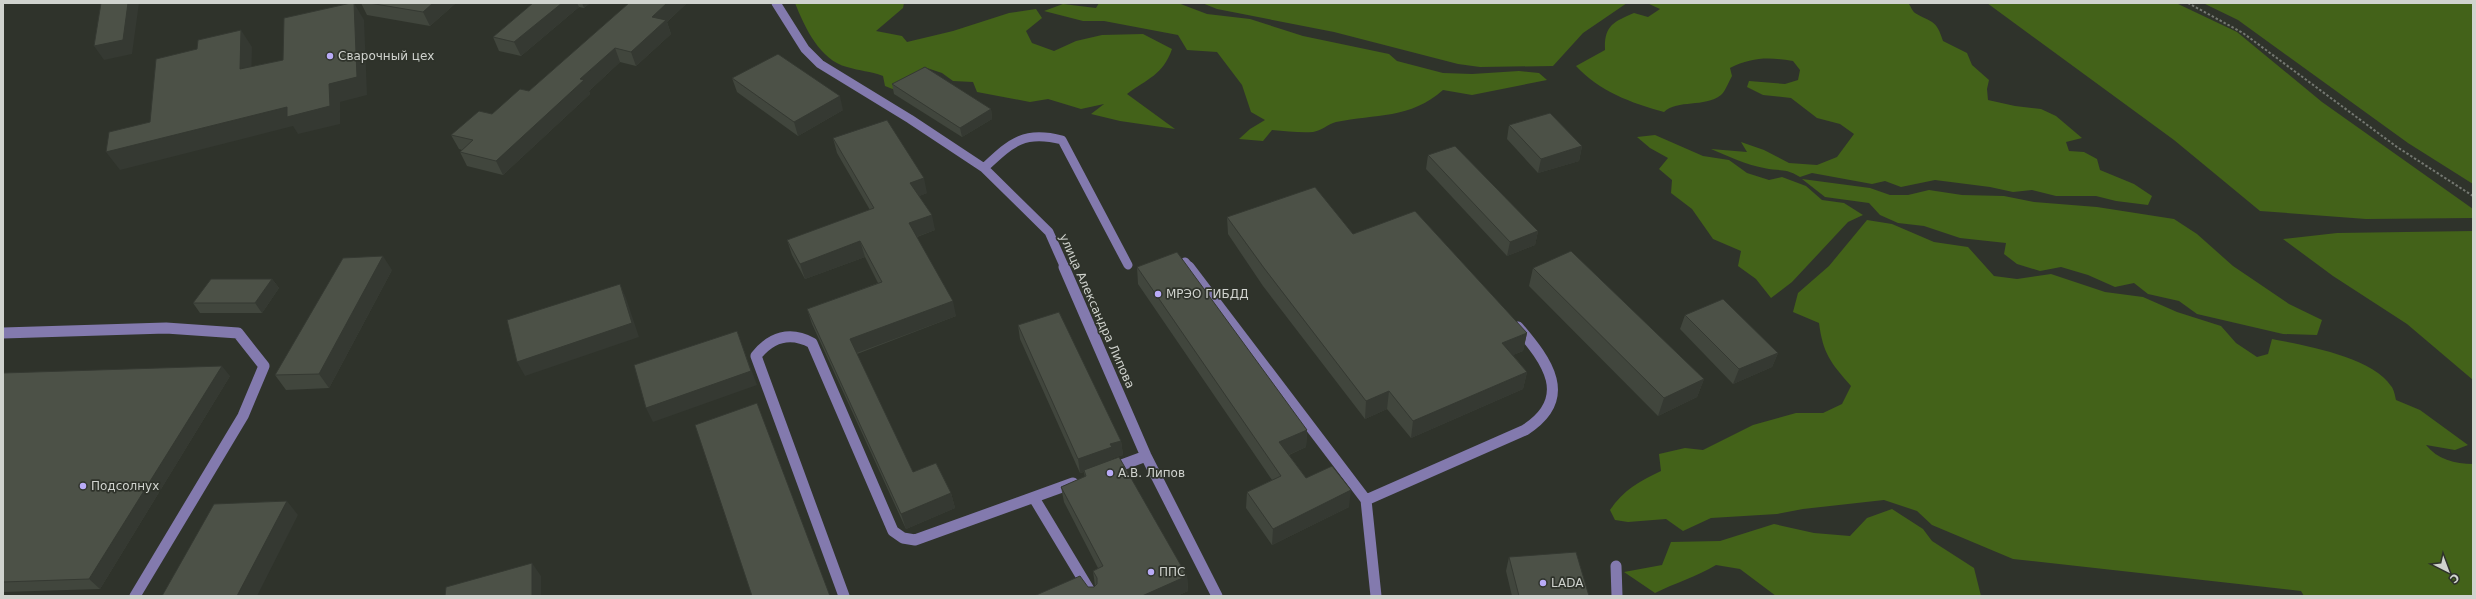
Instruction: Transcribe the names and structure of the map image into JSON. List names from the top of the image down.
{
  "streets": {
    "street": ["улица Александра Липова"]
  },
  "places": [
    "Сварочный цех",
    "МРЭО ГИБДД",
    "А.В. Липов",
    "Подсолнух",
    "ППС",
    "LADA"
  ],
  "north": "bottom right"
}
